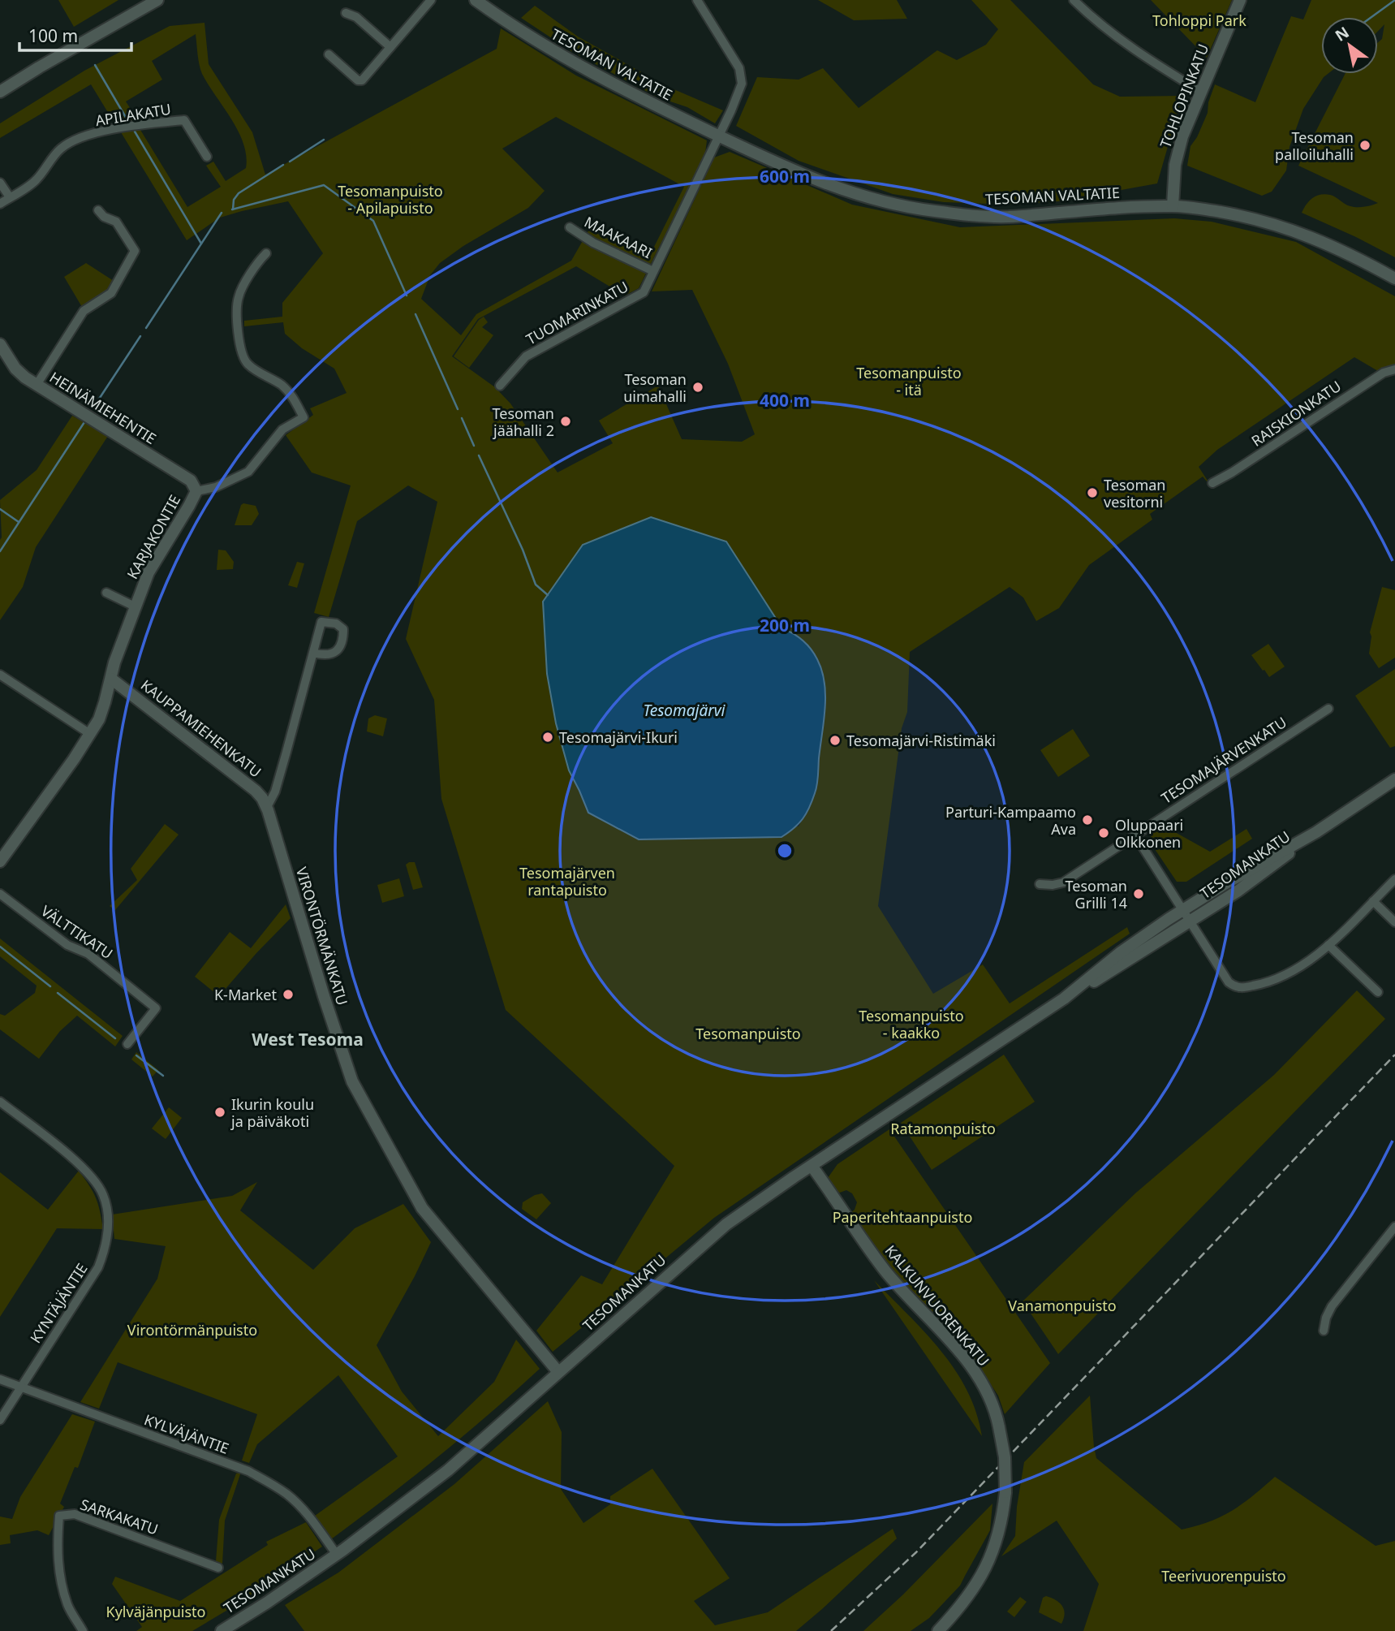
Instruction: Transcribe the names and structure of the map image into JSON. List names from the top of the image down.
{
  "streets": {
    "main road": [
      "TESOMAN VALTATIE",
      "TOHLOPINKATU",
      "HEINÄMIEHENTIE",
      "KARJAKONTIE",
      "KAUPPAMIEHENKATU",
      "TESOMANKATU",
      "VIRONTÖRMÄNKATU",
      "KALKUNVUORENKATU"
    ],
    "street": [
      "APILAKATU",
      "MAAKAARI",
      "TUOMARINKATU",
      "RAISKIONKATU",
      "TESOMAJÄRVENKATU",
      "VÄLTTIKATU",
      "KYNTÄJÄNTIE",
      "KYLVÄJÄNTIE",
      "SARKAKATU"
    ]
  },
  "crossings": [
    ["TESOMAN VALTATIE", "TOHLOPINKATU"],
    ["TESOMAN VALTATIE", "TUOMARINKATU"],
    ["MAAKAARI", "TUOMARINKATU"],
    ["HEINÄMIEHENTIE", "KARJAKONTIE"],
    ["KARJAKONTIE", "KAUPPAMIEHENKATU"],
    ["KAUPPAMIEHENKATU", "VIRONTÖRMÄNKATU"],
    ["TESOMANKATU", "VIRONTÖRMÄNKATU"],
    ["TESOMANKATU", "KALKUNVUORENKATU"],
    ["TESOMANKATU", "KYLVÄJÄNTIE"],
    ["KYNTÄJÄNTIE", "KYLVÄJÄNTIE"]
  ],
  "districts": ["West Tesoma"],
  "water": ["Tesomajärvi"],
  "parks": [
    "Tohloppi Park",
    "Tesomanpuisto - Apilapuisto",
    "Tesomanpuisto - itä",
    "Tesomajärven rantapuisto",
    "Tesomanpuisto - kaakko",
    "Tesomanpuisto",
    "Ratamonpuisto",
    "Paperitehtaanpuisto",
    "Vanamonpuisto",
    "Virontörmänpuisto",
    "Teerivuorenpuisto",
    "Kylväjänpuisto"
  ],
  "places": [
    "Tesoman palloiluhalli",
    "Tesoman uimahalli",
    "Tesoman jäähalli 2",
    "Tesoman vesitorni",
    "Tesomajärvi-Ikuri",
    "Tesomajärvi-Ristimäki",
    "Parturi-Kampaamo Ava",
    "Oluppaari Olkkonen",
    "Tesoman Grilli 14",
    "K-Market",
    "Ikurin koulu ja päiväkoti"
  ],
  "scale_bar": "100 m",
  "north": "top left",
  "rings": ["600 m", "400 m", "200 m"]
}
